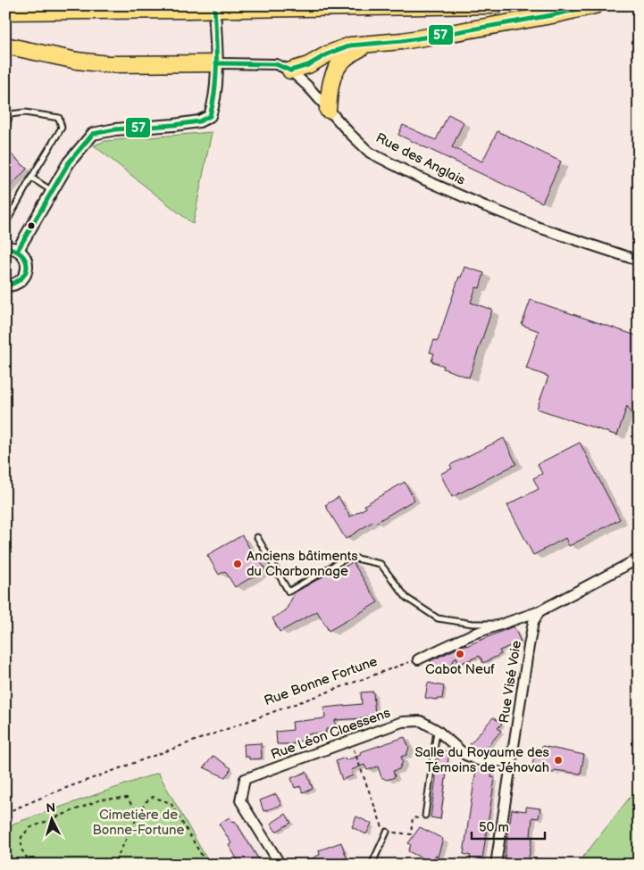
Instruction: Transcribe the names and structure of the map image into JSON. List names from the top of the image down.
{
  "streets": {
    "street": ["Rue des Anglais", "Rue Visé Voie", "Rue Léon Claessens"],
    "path": ["Rue Bonne Fortune"]
  },
  "crossings": [
    ["Rue Visé Voie", "Rue Léon Claessens"]
  ],
  "parks": ["Cimetière de Bonne-Fortune"],
  "places": ["Anciens bâtiments du Charbonnage", "Cabot Neuf", "Salle du Royaume des Témoins de Jéhovah"],
  "lines": ["transit line 57"],
  "scale_bar": "50 m",
  "north": "top"
}
